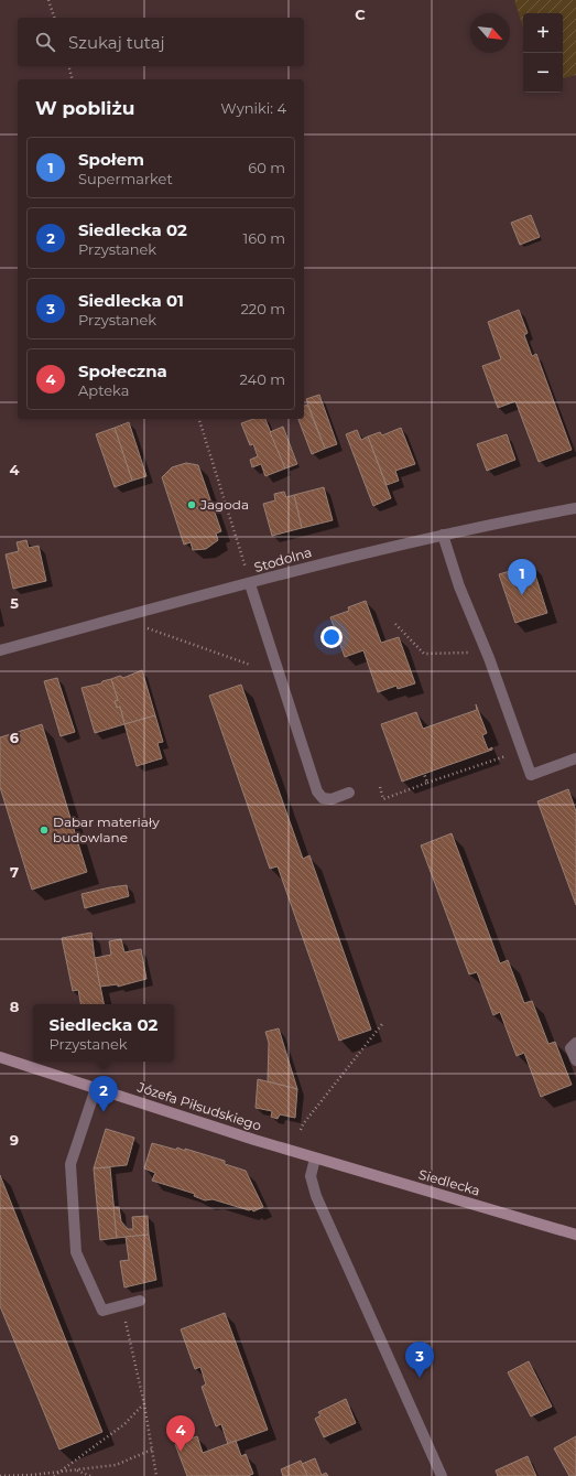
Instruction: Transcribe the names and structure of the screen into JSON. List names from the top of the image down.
{
  "streets": {
    "main road": ["Józefa Piłsudskiego", "Siedlecka"],
    "street": ["Stodolna"]
  },
  "crossings": [
    ["Józefa Piłsudskiego", "Siedlecka"]
  ],
  "places": ["Jagoda", "Dabar materiały budowlane"],
  "north": "bottom right",
  "page": {
    "map_buttons": ["+", "−"],
    "search": "Szukaj tutaj",
    "heading": ["W pobliżu", "Wyniki: 4"],
    "list": [
      {
        "mark": "1",
        "name": "Społem",
        "note": "Supermarket",
        "value": "60 m"
      },
      {
        "mark": "2",
        "name": "Siedlecka 02",
        "note": "Przystanek",
        "value": "160 m"
      },
      {
        "mark": "3",
        "name": "Siedlecka 01",
        "note": "Przystanek",
        "value": "220 m"
      },
      {
        "mark": "4",
        "name": "Społeczna",
        "note": "Apteka",
        "value": "240 m"
      }
    ],
    "pins": [
      "1",
      "2",
      "3",
      "4"
    ],
    "popup": ["Siedlecka 02", "Przystanek"]
  },
  "grid": {
    "columns": ["C"],
    "rows": [
      "4",
      "5",
      "6",
      "7",
      "8",
      "9"
    ]
  }
}
